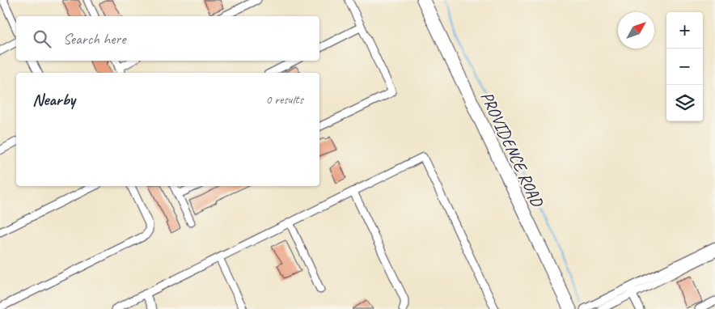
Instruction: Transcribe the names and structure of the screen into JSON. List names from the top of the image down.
{
  "streets": {
    "street": ["PROVIDENCE ROAD"]
  },
  "north": "top right",
  "page": {
    "map_buttons": ["+", "−"],
    "search": "Search here",
    "heading": ["Nearby", "0 results"]
  }
}
